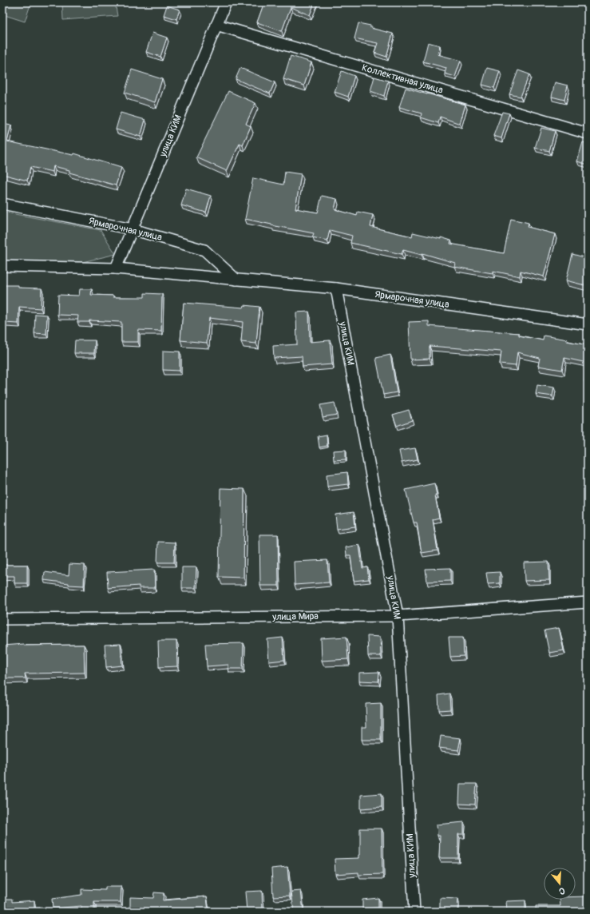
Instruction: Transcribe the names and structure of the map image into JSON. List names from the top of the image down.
{
  "streets": {
    "street": [
      "Коллективная улица",
      "улица КИМ",
      "Ярмарочная улица",
      "улица Мира"
    ]
  },
  "crossings": [
    ["Коллективная улица", "улица КИМ"],
    ["улица КИМ", "Ярмарочная улица"],
    ["улица КИМ", "улица Мира"]
  ],
  "north": "bottom"
}
